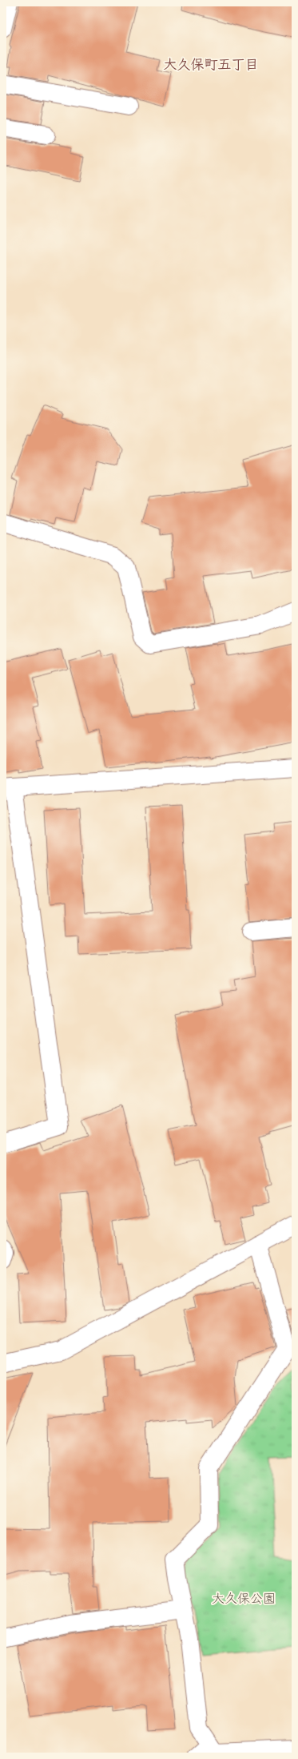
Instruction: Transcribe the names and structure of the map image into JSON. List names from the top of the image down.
{
  "districts": ["大久保町五丁目"],
  "parks": ["大久保公園"]
}
